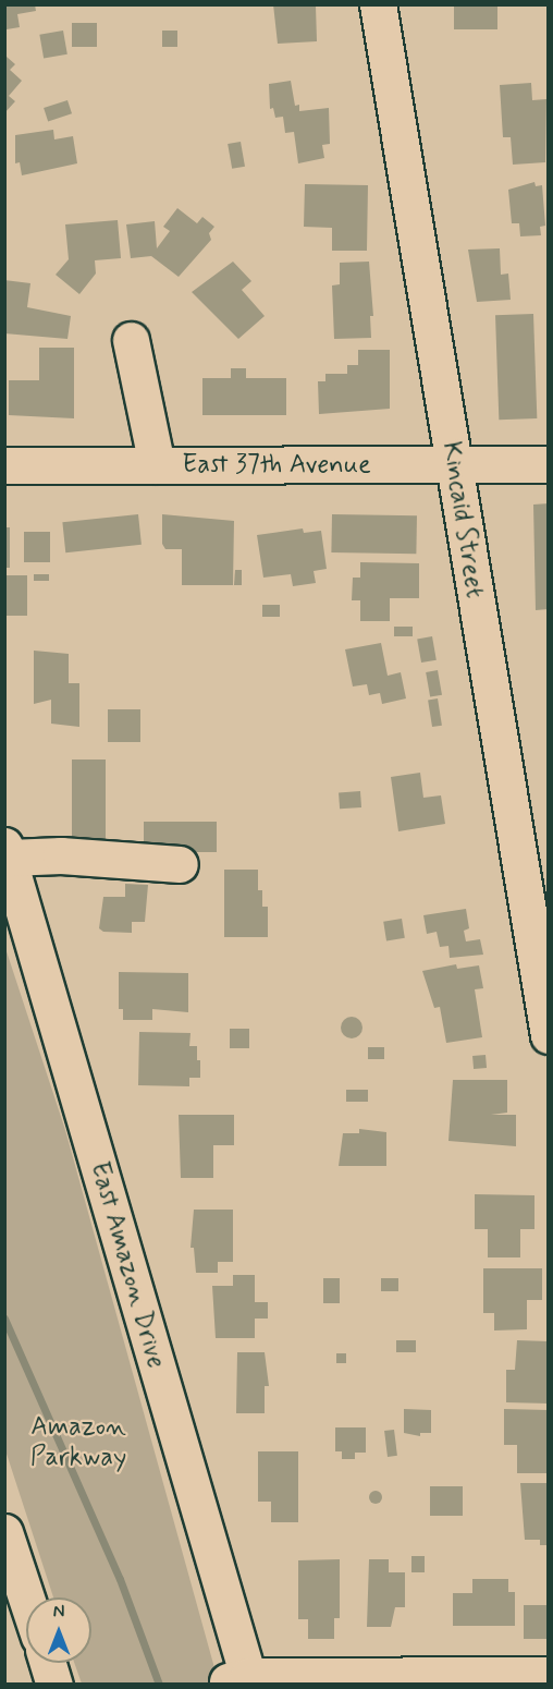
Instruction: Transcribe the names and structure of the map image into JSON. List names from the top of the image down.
{
  "streets": {
    "street": ["East 37th Avenue", "Kincaid Street", "East Amazon Drive"]
  },
  "crossings": [
    ["East 37th Avenue", "Kincaid Street"]
  ],
  "parks": ["Amazon Parkway"],
  "north": "top"
}
